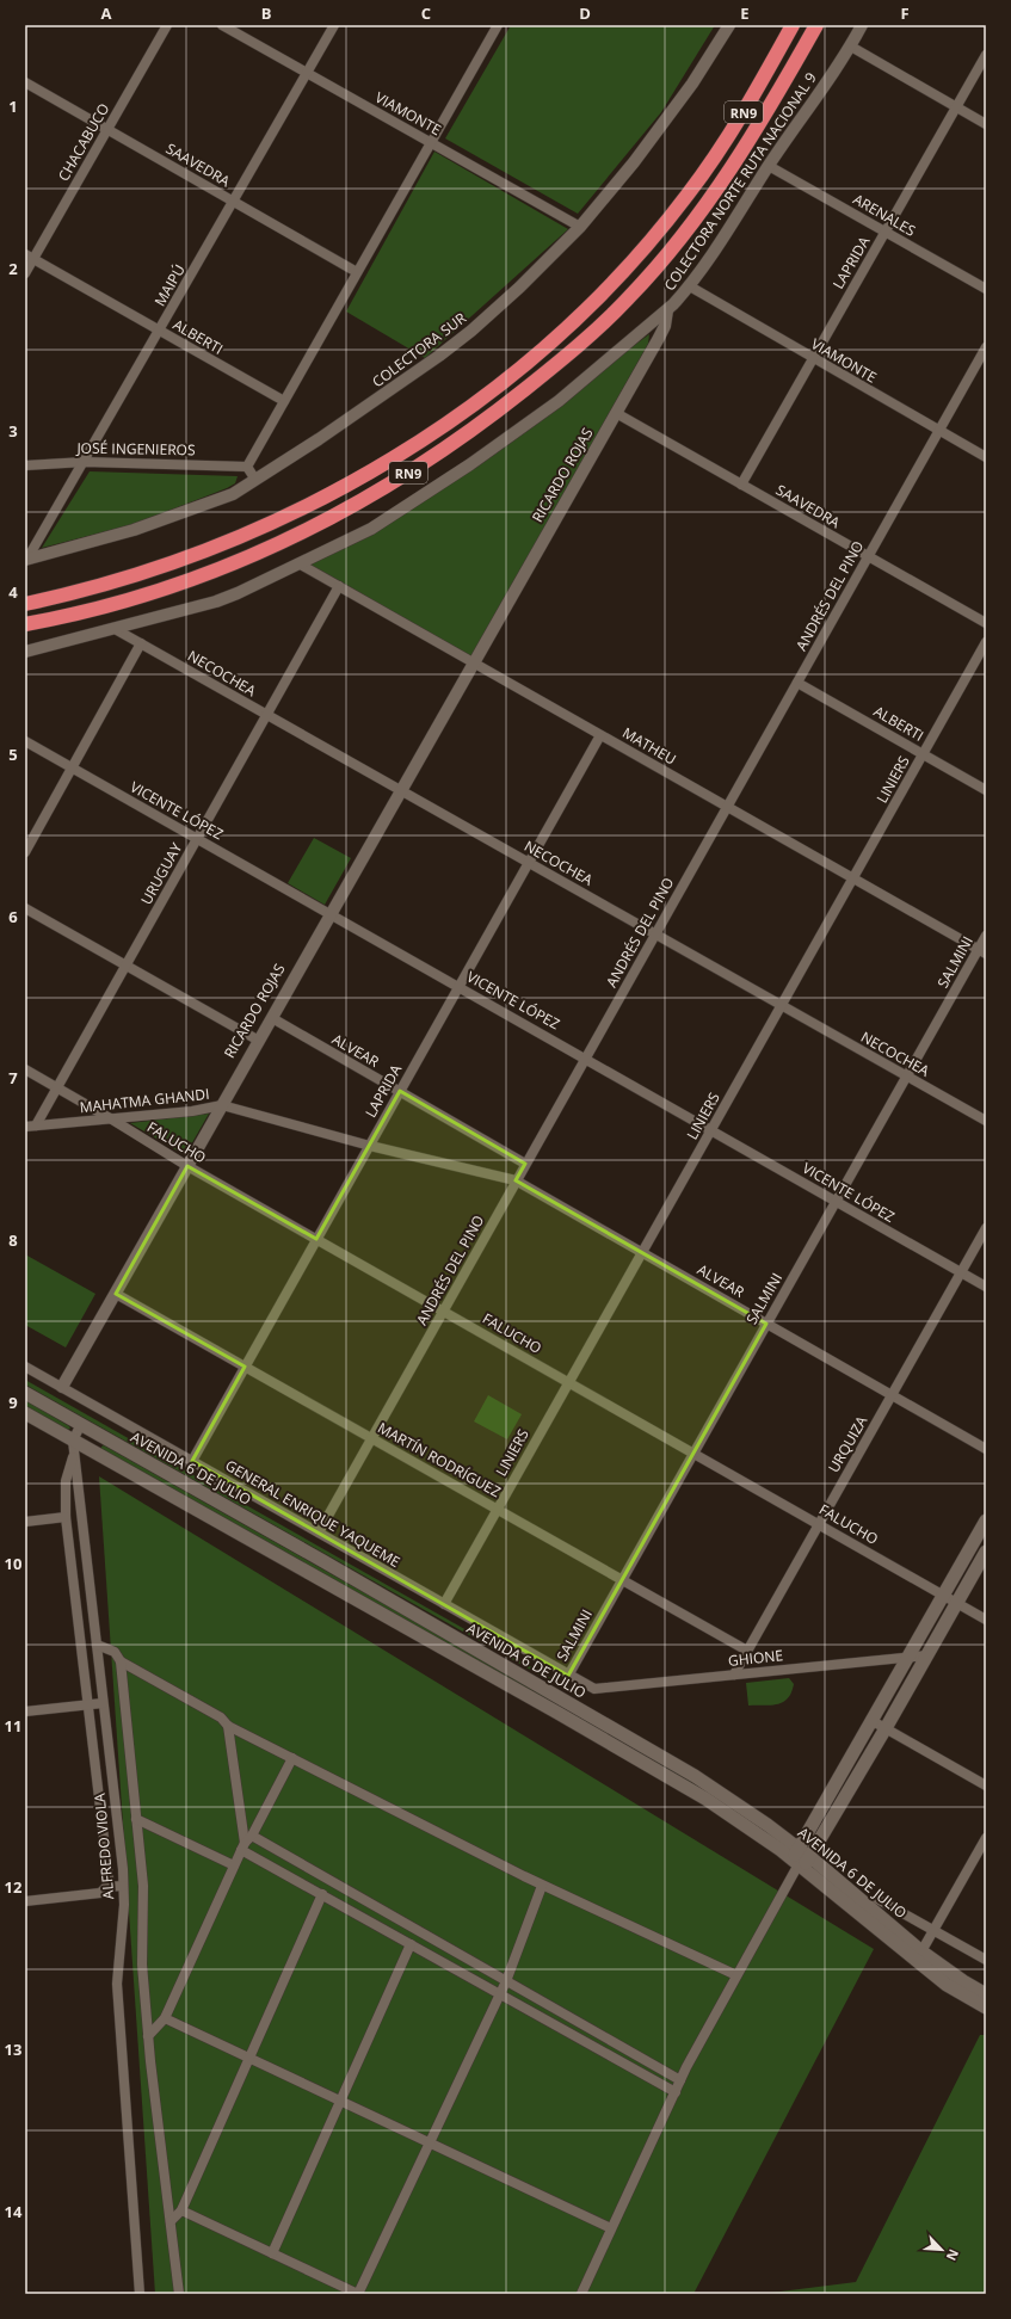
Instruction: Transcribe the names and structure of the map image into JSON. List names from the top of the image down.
{
  "streets": {
    "highway": ["RN9"],
    "main road": ["AVENIDA 6 DE JULIO"],
    "street": [
      "VIAMONTE",
      "CHACABUCO",
      "SAAVEDRA",
      "COLECTORA NORTE RUTA NACIONAL 9",
      "ARENALES",
      "LAPRIDA",
      "MAIPÚ",
      "ALBERTI",
      "COLECTORA SUR",
      "JOSÉ INGENIEROS",
      "RICARDO ROJAS",
      "ANDRÉS DEL PINO",
      "NECOCHEA",
      "MATHEU",
      "LINIERS",
      "VICENTE LÓPEZ",
      "URUGUAY",
      "SALMINI",
      "ALVEAR",
      "MAHATMA GHANDI",
      "FALUCHO",
      "URQUIZA",
      "MARTÍN RODRÍGUEZ",
      "GENERAL ENRIQUE YAQUEME",
      "GHIONE",
      "ALFREDO VIOLA"
    ]
  },
  "crossings": [
    ["VIAMONTE", "COLECTORA NORTE RUTA NACIONAL 9"],
    ["VIAMONTE", "LAPRIDA"],
    ["VIAMONTE", "MAIPÚ"],
    ["VIAMONTE", "COLECTORA SUR"],
    ["VIAMONTE", "ANDRÉS DEL PINO"],
    ["CHACABUCO", "SAAVEDRA"],
    ["CHACABUCO", "ALBERTI"],
    ["SAAVEDRA", "LAPRIDA"],
    ["SAAVEDRA", "MAIPÚ"],
    ["SAAVEDRA", "RICARDO ROJAS"],
    ["SAAVEDRA", "ANDRÉS DEL PINO"],
    ["COLECTORA NORTE RUTA NACIONAL 9", "ARENALES"],
    ["COLECTORA NORTE RUTA NACIONAL 9", "RICARDO ROJAS"],
    ["COLECTORA NORTE RUTA NACIONAL 9", "NECOCHEA"],
    ["COLECTORA NORTE RUTA NACIONAL 9", "MATHEU"],
    ["ARENALES", "LAPRIDA"],
    ["LAPRIDA", "NECOCHEA"],
    ["LAPRIDA", "MATHEU"],
    ["LAPRIDA", "VICENTE LÓPEZ"],
    ["LAPRIDA", "ALVEAR"],
    ["LAPRIDA", "MAHATMA GHANDI"],
    ["LAPRIDA", "FALUCHO"],
    ["LAPRIDA", "MARTÍN RODRÍGUEZ"],
    ["LAPRIDA", "GENERAL ENRIQUE YAQUEME"],
    ["MAIPÚ", "ALBERTI"],
    ["MAIPÚ", "COLECTORA SUR"],
    ["MAIPÚ", "JOSÉ INGENIEROS"],
    ["ALBERTI", "ANDRÉS DEL PINO"],
    ["ALBERTI", "LINIERS"],
    ["RICARDO ROJAS", "NECOCHEA"],
    ["RICARDO ROJAS", "MATHEU"],
    ["RICARDO ROJAS", "VICENTE LÓPEZ"],
    ["RICARDO ROJAS", "ALVEAR"],
    ["RICARDO ROJAS", "MAHATMA GHANDI"],
    ["RICARDO ROJAS", "FALUCHO"],
    ["RICARDO ROJAS", "MARTÍN RODRÍGUEZ"],
    ["RICARDO ROJAS", "GENERAL ENRIQUE YAQUEME"],
    ["ANDRÉS DEL PINO", "NECOCHEA"],
    ["ANDRÉS DEL PINO", "MATHEU"],
    ["ANDRÉS DEL PINO", "VICENTE LÓPEZ"],
    ["ANDRÉS DEL PINO", "ALVEAR"],
    ["ANDRÉS DEL PINO", "MAHATMA GHANDI"],
    ["ANDRÉS DEL PINO", "FALUCHO"],
    ["ANDRÉS DEL PINO", "MARTÍN RODRÍGUEZ"],
    ["ANDRÉS DEL PINO", "GENERAL ENRIQUE YAQUEME"],
    ["NECOCHEA", "LINIERS"],
    ["NECOCHEA", "URUGUAY"],
    ["NECOCHEA", "SALMINI"],
    ["MATHEU", "LINIERS"],
    ["MATHEU", "URUGUAY"],
    ["MATHEU", "SALMINI"],
    ["LINIERS", "VICENTE LÓPEZ"],
    ["LINIERS", "ALVEAR"],
    ["LINIERS", "FALUCHO"],
    ["LINIERS", "MARTÍN RODRÍGUEZ"],
    ["LINIERS", "GENERAL ENRIQUE YAQUEME"],
    ["VICENTE LÓPEZ", "URUGUAY"],
    ["VICENTE LÓPEZ", "SALMINI"],
    ["VICENTE LÓPEZ", "URQUIZA"],
    ["URUGUAY", "MAHATMA GHANDI"],
    ["URUGUAY", "FALUCHO"],
    ["SALMINI", "ALVEAR"],
    ["SALMINI", "FALUCHO"],
    ["SALMINI", "MARTÍN RODRÍGUEZ"],
    ["SALMINI", "GENERAL ENRIQUE YAQUEME"],
    ["ALVEAR", "MAHATMA GHANDI"],
    ["ALVEAR", "URQUIZA"],
    ["MAHATMA GHANDI", "FALUCHO"],
    ["FALUCHO", "URQUIZA"],
    ["URQUIZA", "MARTÍN RODRÍGUEZ"],
    ["URQUIZA", "GHIONE"],
    ["AVENIDA 6 DE JULIO", "ALFREDO VIOLA"],
    ["GENERAL ENRIQUE YAQUEME", "GHIONE"]
  ],
  "north": "bottom right",
  "grid": {
    "columns": [
      "A",
      "B",
      "C",
      "D",
      "E",
      "F"
    ],
    "rows": [
      "1",
      "2",
      "3",
      "4",
      "5",
      "6",
      "7",
      "8",
      "9",
      "10",
      "11",
      "12",
      "13",
      "14"
    ]
  }
}
